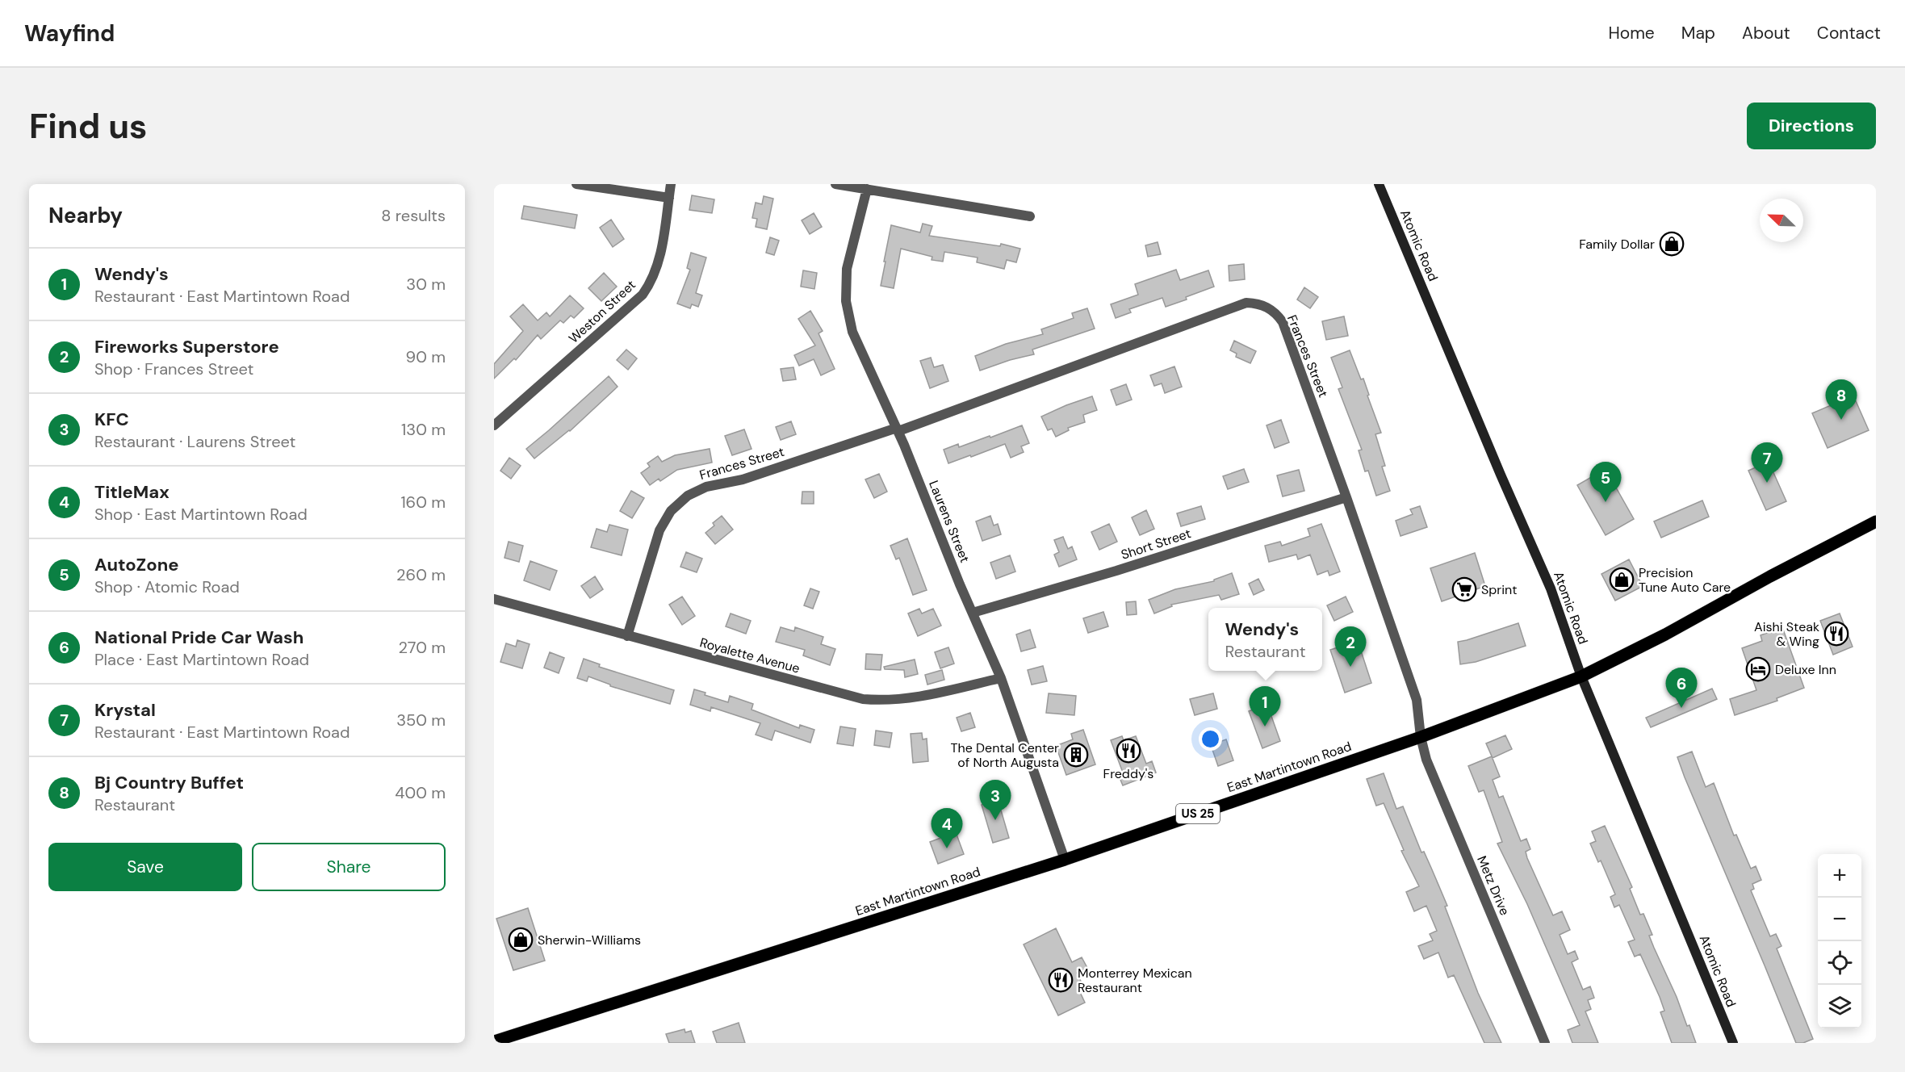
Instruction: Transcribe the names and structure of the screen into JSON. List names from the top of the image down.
{
  "streets": {
    "main road": ["Atomic Road", "East Martintown Road", "US 25"],
    "street": [
      "Weston Street",
      "Frances Street",
      "Laurens Street",
      "Short Street",
      "Royalette Avenue",
      "Metz Drive"
    ]
  },
  "crossings": [
    ["Atomic Road", "East Martintown Road"],
    ["Frances Street", "Laurens Street"],
    ["Frances Street", "Short Street"],
    ["Frances Street", "Royalette Avenue"],
    ["Frances Street", "East Martintown Road"],
    ["Frances Street", "Metz Drive"],
    ["Laurens Street", "Short Street"],
    ["Laurens Street", "Royalette Avenue"],
    ["Laurens Street", "East Martintown Road"],
    ["East Martintown Road", "Metz Drive"]
  ],
  "places": {
    "shop": ["Family Dollar", "Precision Tune Auto Care", "Sherwin-Williams"],
    "supermarket": ["Sprint"],
    "restaurant": ["Aishi Steak & Wing", "Freddy's", "Monterrey Mexican Restaurant"],
    "hotel": ["Deluxe Inn"],
    "building": ["The Dental Center of North Augusta"]
  },
  "north": "top left",
  "page": {
    "header": "Wayfind",
    "nav": [
      "Home",
      "Map",
      "About",
      "Contact"
    ],
    "buttons": [
      "Directions",
      ["Save", "Share"]
    ],
    "title": "Find us",
    "heading": ["Nearby", "8 results"],
    "list": [
      {
        "mark": "1",
        "name": "Wendy's",
        "note": "Restaurant · East Martintown Road",
        "value": "30 m"
      },
      {
        "mark": "2",
        "name": "Fireworks Superstore",
        "note": "Shop · Frances Street",
        "value": "90 m"
      },
      {
        "mark": "3",
        "name": "KFC",
        "note": "Restaurant · Laurens Street",
        "value": "130 m"
      },
      {
        "mark": "4",
        "name": "TitleMax",
        "note": "Shop · East Martintown Road",
        "value": "160 m"
      },
      {
        "mark": "5",
        "name": "AutoZone",
        "note": "Shop · Atomic Road",
        "value": "260 m"
      },
      {
        "mark": "6",
        "name": "National Pride Car Wash",
        "note": "Place · East Martintown Road",
        "value": "270 m"
      },
      {
        "mark": "7",
        "name": "Krystal",
        "note": "Restaurant · East Martintown Road",
        "value": "350 m"
      },
      {
        "mark": "8",
        "name": "Bj Country Buffet",
        "note": "Restaurant",
        "value": "400 m"
      }
    ],
    "pins": [
      "8",
      "7",
      "5",
      "2",
      "6",
      "1",
      "3",
      "4"
    ],
    "popup": ["Wendy's", "Restaurant"],
    "map_buttons": ["+", "−"]
  }
}
